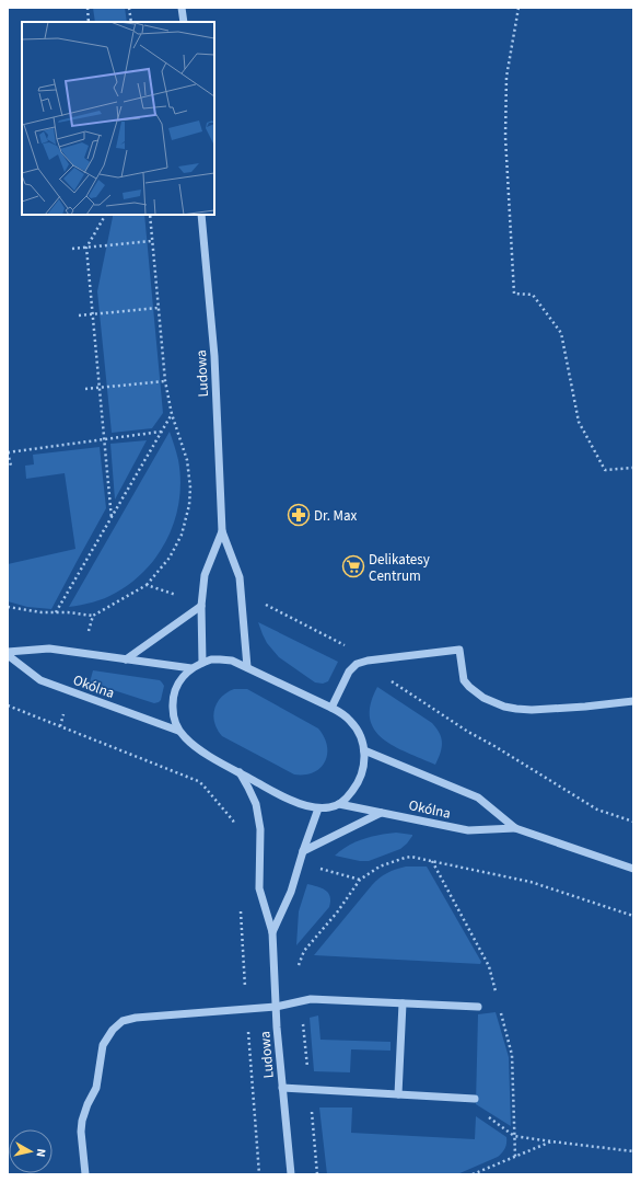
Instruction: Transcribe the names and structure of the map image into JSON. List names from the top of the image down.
{
  "streets": {
    "street": ["Ludowa", "Okólna"]
  },
  "places": {
    "pharmacy": ["Dr. Max"],
    "supermarket": ["Delikatesy Centrum"]
  },
  "north": "right"
}
